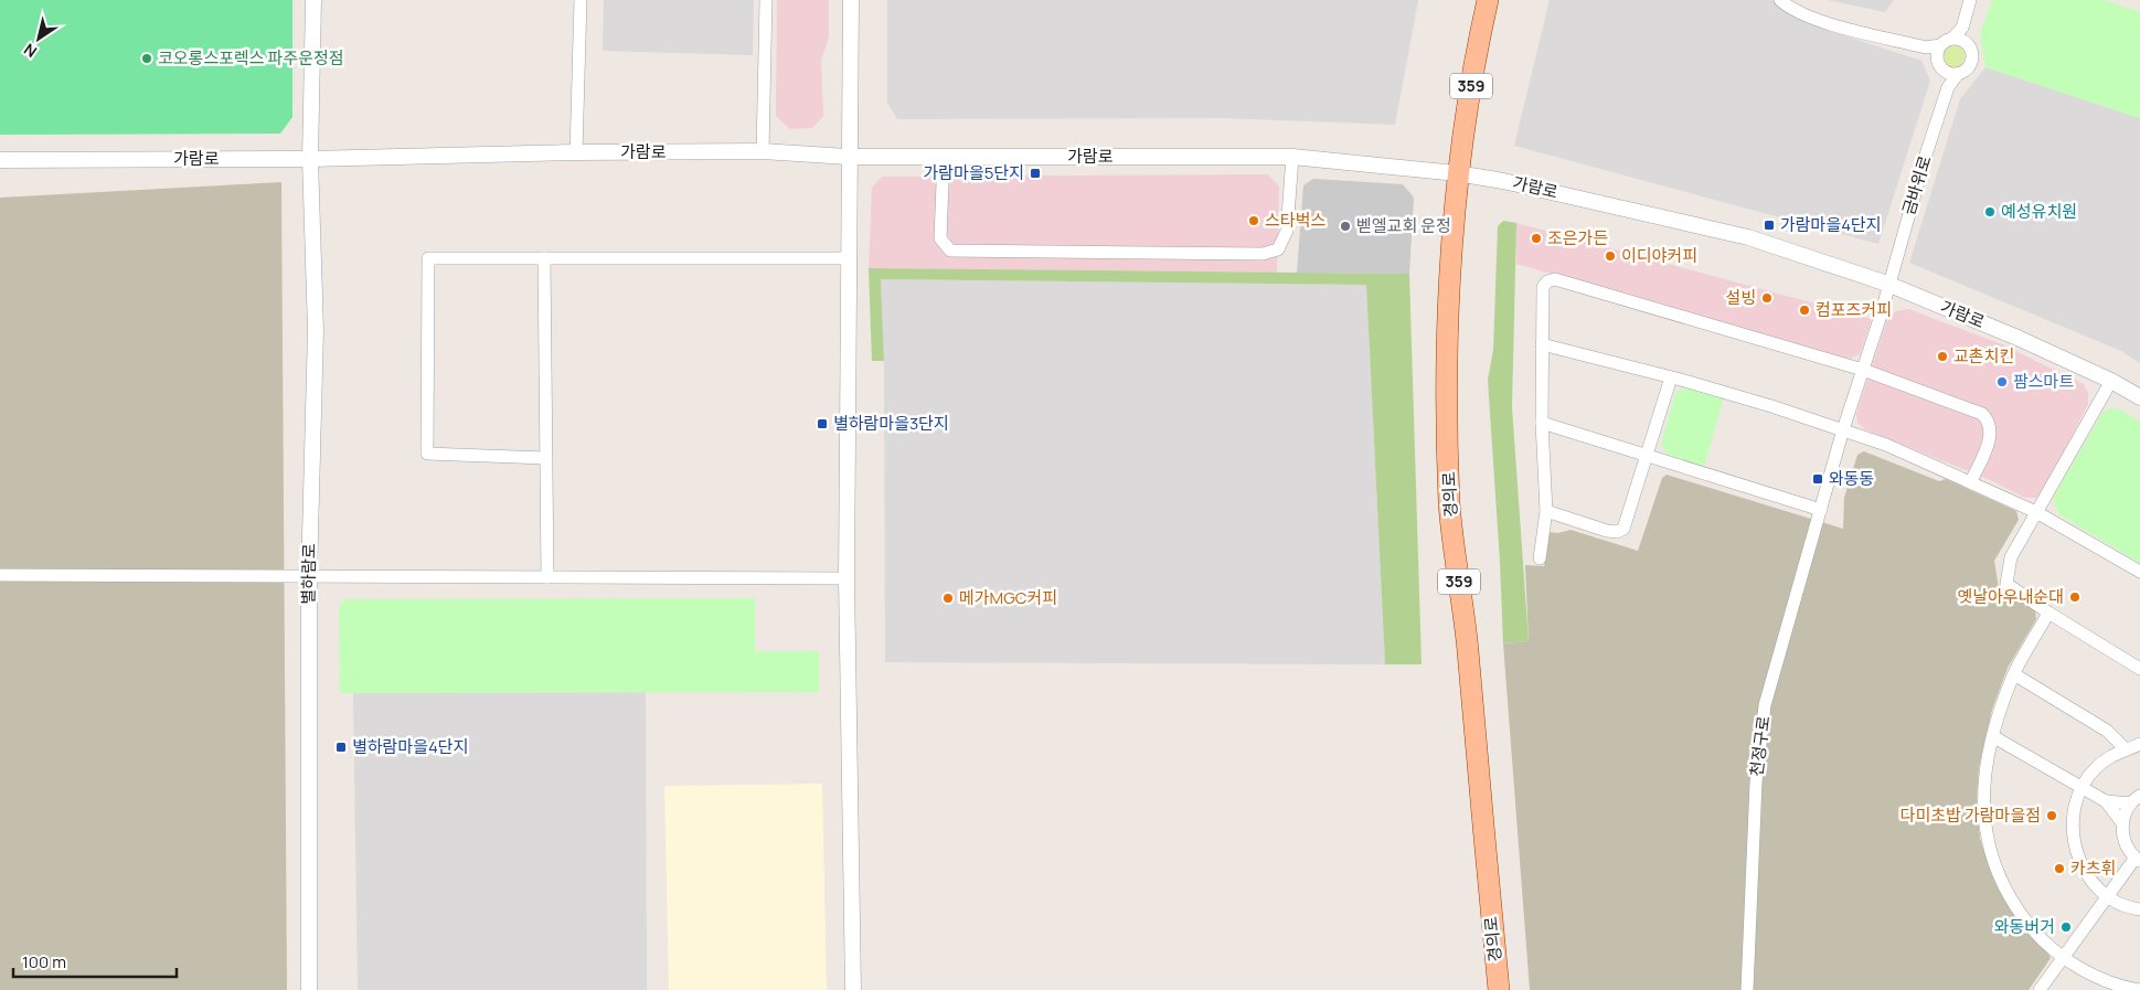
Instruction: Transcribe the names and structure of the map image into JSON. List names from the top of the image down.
{
  "streets": {
    "main road": ["359", "경의로"],
    "street": [
      "가람로",
      "금바위로",
      "별하람로",
      "천정구로"
    ]
  },
  "crossings": [
    ["가람로", "금바위로"],
    ["가람로", "경의로"],
    ["가람로", "별하람로"],
    ["금바위로", "천정구로"]
  ],
  "places": {
    "other": [
      "코오롱스포렉스 파주운정점",
      "예성유치원",
      "스타벅스",
      "벧엘교회 운정",
      "조은가든",
      "이디야커피",
      "설빙",
      "컴포즈커피",
      "교촌치킨",
      "팜스마트",
      "옛날아우내순대",
      "메가MGC커피",
      "다미초밥 가람마을점",
      "카츠휘",
      "와동버거"
    ],
    "transit": [
      "가람마을5단지",
      "가람마을4단지",
      "별하람마을3단지",
      "와동동",
      "별하람마을4단지"
    ]
  },
  "scale_bar": "100 m",
  "north": "bottom left"
}
